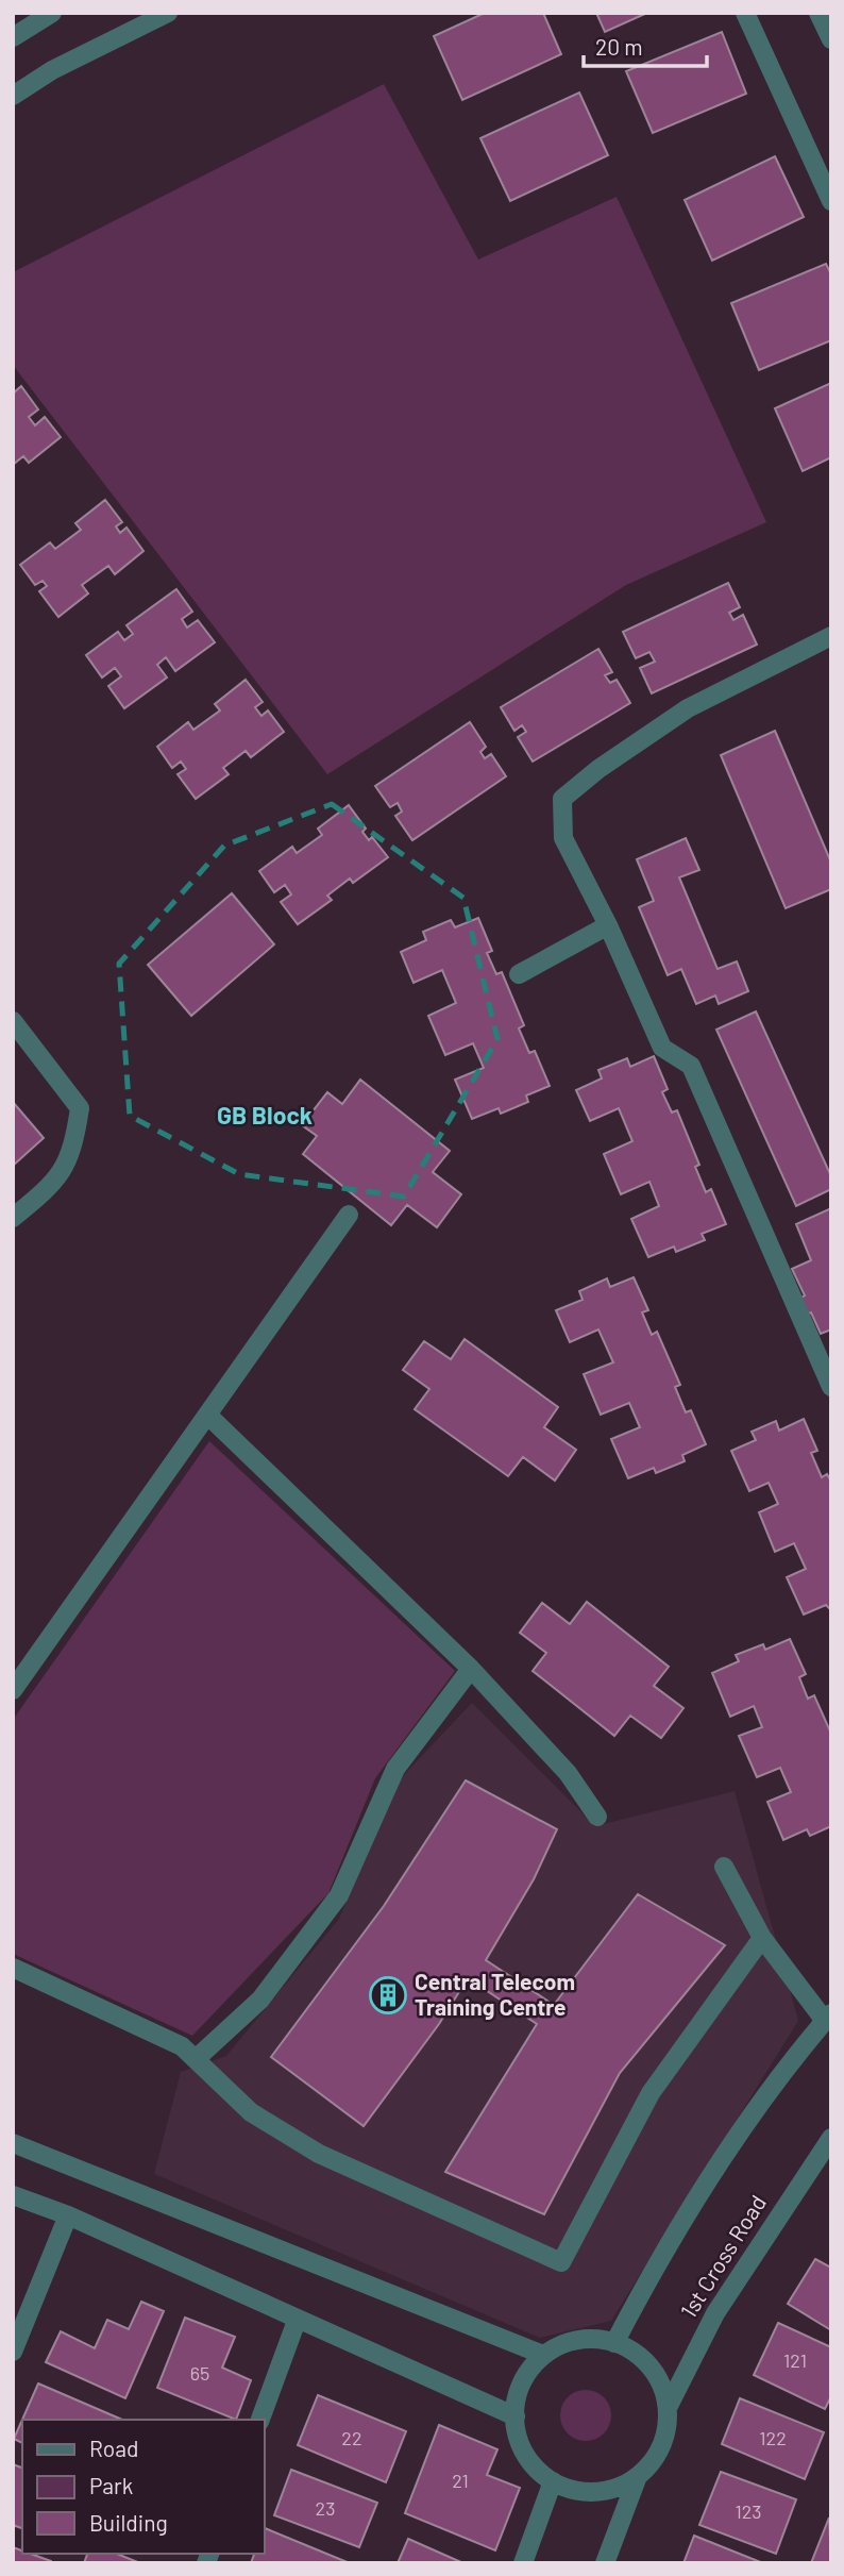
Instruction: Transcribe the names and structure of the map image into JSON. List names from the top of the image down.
{
  "streets": {
    "street": ["1st Cross Road"]
  },
  "districts": ["GB Block"],
  "places": {
    "building": ["Central Telecom Training Centre"]
  },
  "house_numbers": [
    "121",
    "65",
    "22",
    "122",
    "21",
    "23",
    "123"
  ],
  "legend": ["Road", "Park", "Building"],
  "scale_bar": "20 m"
}
